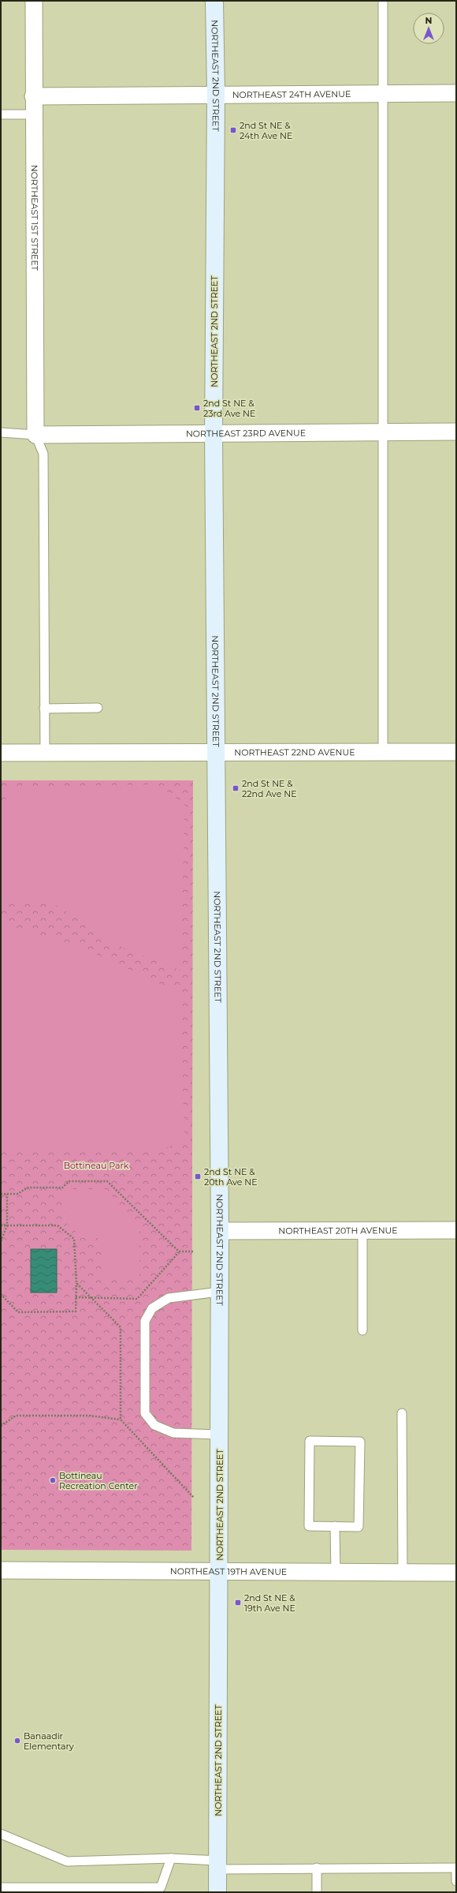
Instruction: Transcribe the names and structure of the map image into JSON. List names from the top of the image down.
{
  "streets": {
    "street": [
      "NORTHEAST 2ND STREET",
      "NORTHEAST 24TH AVENUE",
      "NORTHEAST 1ST STREET",
      "NORTHEAST 23RD AVENUE",
      "NORTHEAST 22ND AVENUE",
      "NORTHEAST 20TH AVENUE",
      "NORTHEAST 19TH AVENUE"
    ]
  },
  "crossings": [
    ["NORTHEAST 2ND STREET", "NORTHEAST 24TH AVENUE"],
    ["NORTHEAST 2ND STREET", "NORTHEAST 23RD AVENUE"],
    ["NORTHEAST 2ND STREET", "NORTHEAST 22ND AVENUE"],
    ["NORTHEAST 2ND STREET", "NORTHEAST 20TH AVENUE"],
    ["NORTHEAST 2ND STREET", "NORTHEAST 19TH AVENUE"],
    ["NORTHEAST 24TH AVENUE", "NORTHEAST 1ST STREET"],
    ["NORTHEAST 1ST STREET", "NORTHEAST 23RD AVENUE"]
  ],
  "parks": ["Bottineau Park"],
  "places": {
    "transit": [
      "2nd St NE & 24th Ave NE",
      "2nd St NE & 23rd Ave NE",
      "2nd St NE & 22nd Ave NE",
      "2nd St NE & 20th Ave NE",
      "2nd St NE & 19th Ave NE"
    ],
    "other": ["Bottineau Recreation Center", "Banaadir Elementary"]
  },
  "north": "top"
}
